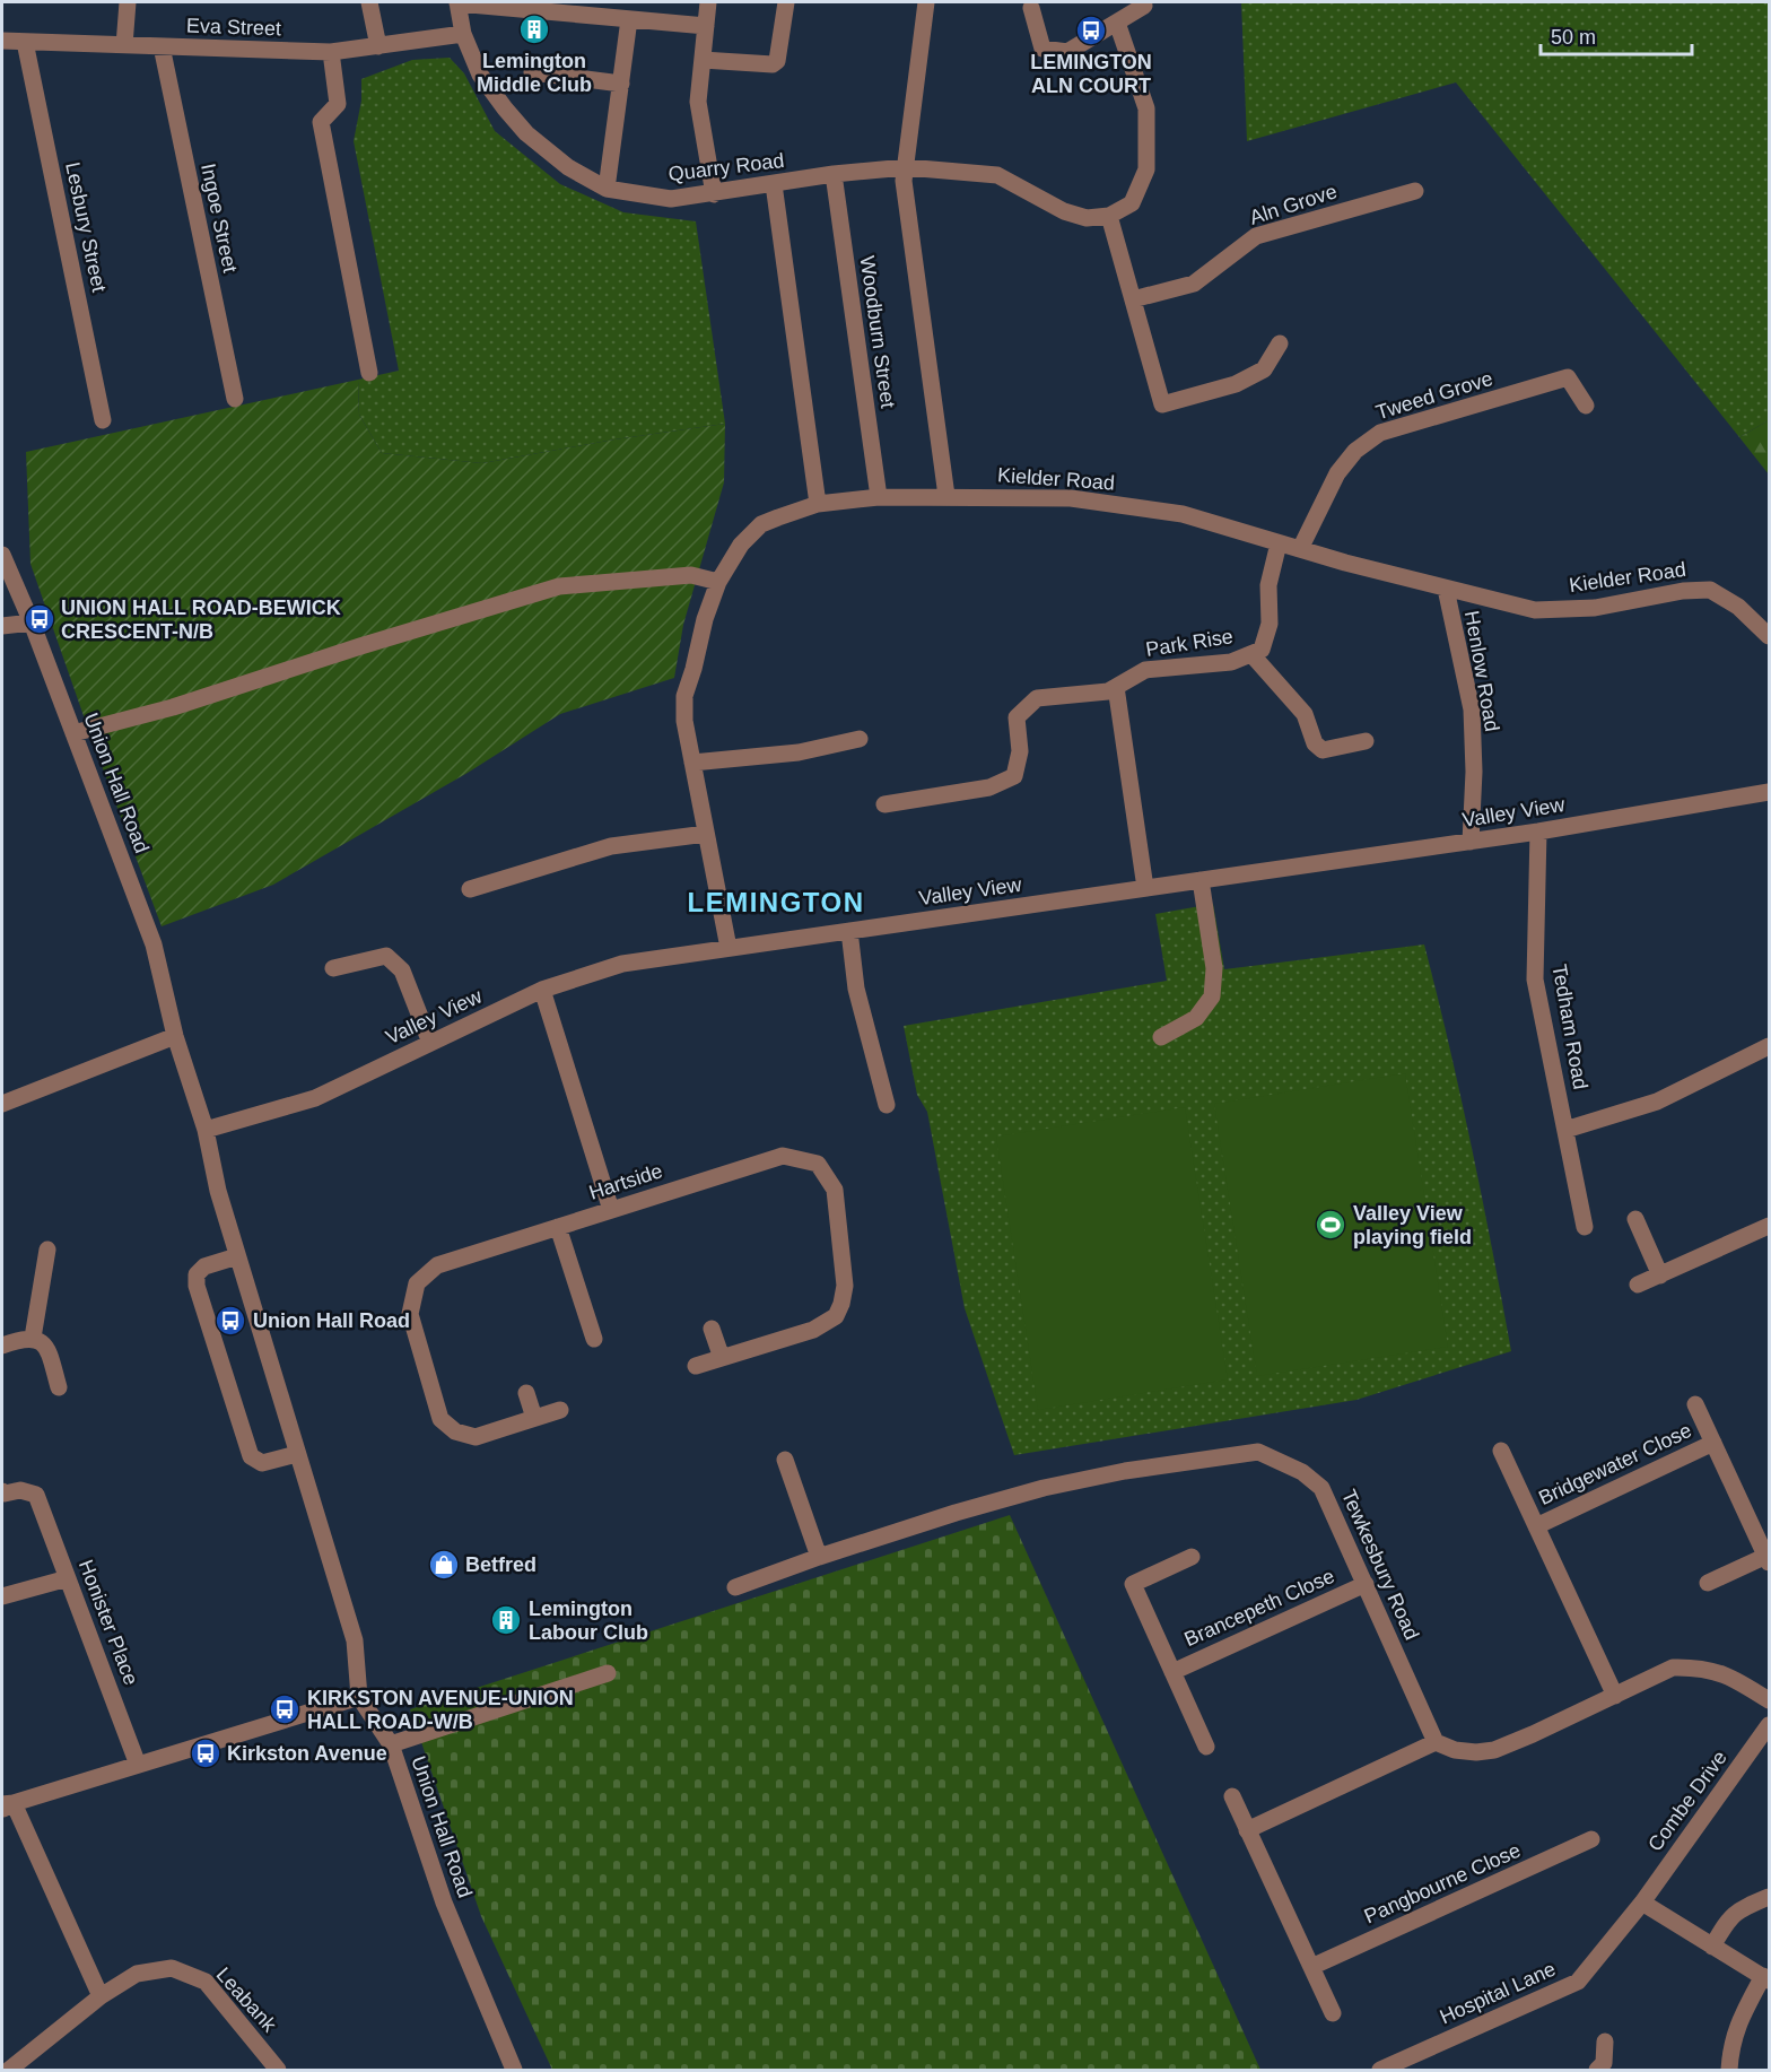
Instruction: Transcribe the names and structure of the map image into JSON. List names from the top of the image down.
{
  "streets": {
    "street": [
      "Eva Street",
      "Quarry Road",
      "Aln Grove",
      "Ingoe Street",
      "Lesbury Street",
      "Woodburn Street",
      "Tweed Grove",
      "Kielder Road",
      "Park Rise",
      "Henlow Road",
      "Union Hall Road",
      "Valley View",
      "Tedham Road",
      "Hartside",
      "Bridgewater Close",
      "Tewkesbury Road",
      "Brancepeth Close",
      "Honister Place",
      "Combe Drive",
      "Pangbourne Close",
      "Hospital Lane",
      "Leabank"
    ]
  },
  "crossings": [
    ["Eva Street", "Quarry Road"],
    ["Eva Street", "Ingoe Street"],
    ["Eva Street", "Lesbury Street"],
    ["Quarry Road", "Woodburn Street"],
    ["Woodburn Street", "Kielder Road"],
    ["Tweed Grove", "Kielder Road"],
    ["Kielder Road", "Park Rise"],
    ["Kielder Road", "Henlow Road"],
    ["Kielder Road", "Valley View"],
    ["Henlow Road", "Valley View"],
    ["Union Hall Road", "Valley View"],
    ["Valley View", "Tedham Road"],
    ["Tewkesbury Road", "Brancepeth Close"],
    ["Combe Drive", "Hospital Lane"]
  ],
  "districts": ["LEMINGTON"],
  "places": {
    "building": ["Lemington Middle Club", "Lemington Labour Club"],
    "bus stop": [
      "LEMINGTON ALN COURT",
      "UNION HALL ROAD-BEWICK CRESCENT-N/B",
      "Union Hall Road",
      "KIRKSTON AVENUE-UNION HALL ROAD-W/B",
      "Kirkston Avenue"
    ],
    "sports": ["Valley View playing field"],
    "shop": ["Betfred"]
  },
  "scale_bar": "50 m"
}
